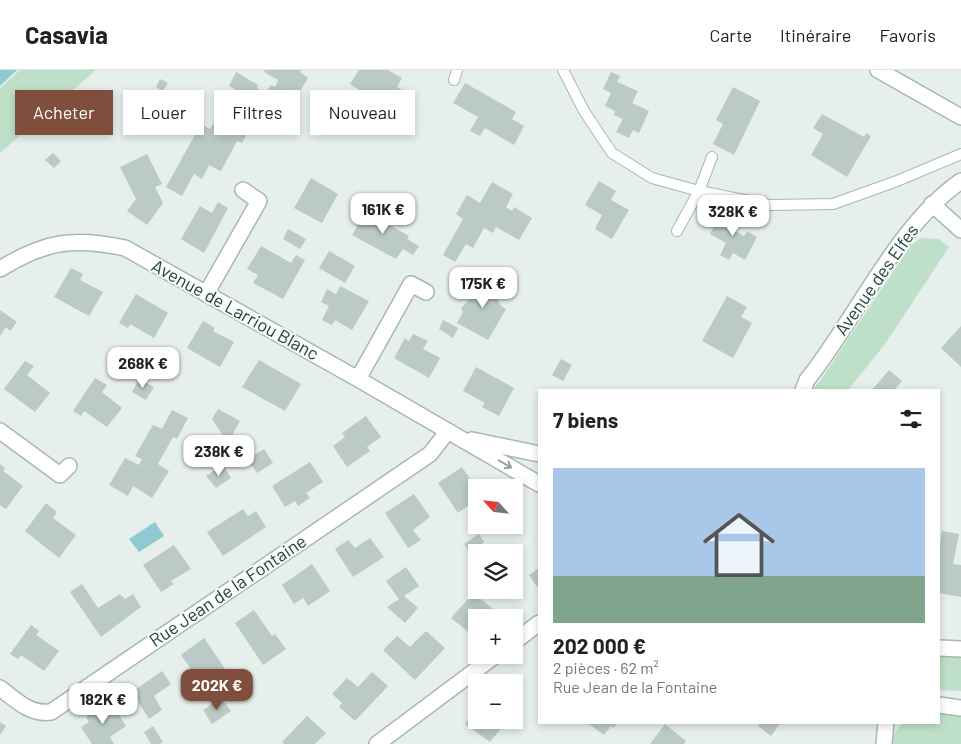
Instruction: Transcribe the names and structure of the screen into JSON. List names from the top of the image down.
{
  "streets": {
    "street": ["Avenue des Elfes", "Avenue de Larriou Blanc", "Rue Jean de la Fontaine"]
  },
  "crossings": [
    ["Avenue de Larriou Blanc", "Rue Jean de la Fontaine"]
  ],
  "north": "top left",
  "page": {
    "header": "Casavia",
    "nav": ["Carte", "Itinéraire", "Favoris"],
    "chip": [
      "Acheter",
      "Louer",
      "Filtres",
      "Nouveau"
    ],
    "price": [
      "161K €",
      "328K €",
      "175K €",
      "268K €",
      "238K €",
      "202K €",
      "182K €"
    ],
    "heading": "7 biens",
    "list": [
      {
        "name": "202 000 €",
        "note": "2 pièces · 62 m² · Rue Jean de la Fontaine"
      }
    ],
    "map_buttons": ["+", "−"]
  }
}
